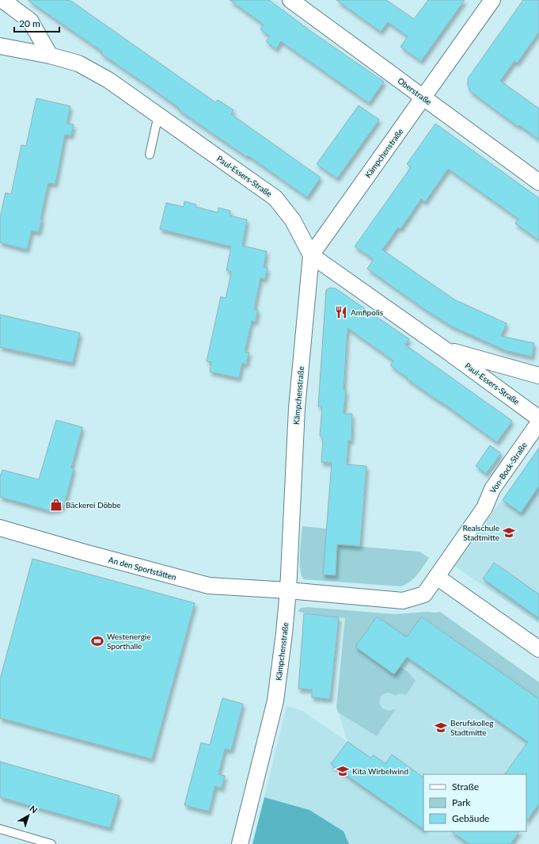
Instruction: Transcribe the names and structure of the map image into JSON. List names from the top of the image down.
{
  "streets": {
    "street": [
      "Oberstraße",
      "Kämpchenstraße",
      "Paul-Essers-Straße",
      "Von-Bock-Straße",
      "An den Sportstätten"
    ]
  },
  "crossings": [
    ["Oberstraße", "Kämpchenstraße"],
    ["Kämpchenstraße", "Paul-Essers-Straße"],
    ["Kämpchenstraße", "Von-Bock-Straße"],
    ["Kämpchenstraße", "An den Sportstätten"],
    ["Von-Bock-Straße", "An den Sportstätten"]
  ],
  "places": {
    "restaurant": ["Amfipolis"],
    "shop": ["Bäckerei Döbbe"],
    "school or university": ["Realschule Stadtmitte", "Berufskolleg Stadtmitte", "Kita Wirbelwind"],
    "sports": ["Westenergie Sporthalle"]
  },
  "legend": ["Straße", "Park", "Gebäude"],
  "scale_bar": "20 m",
  "north": "top right"
}
